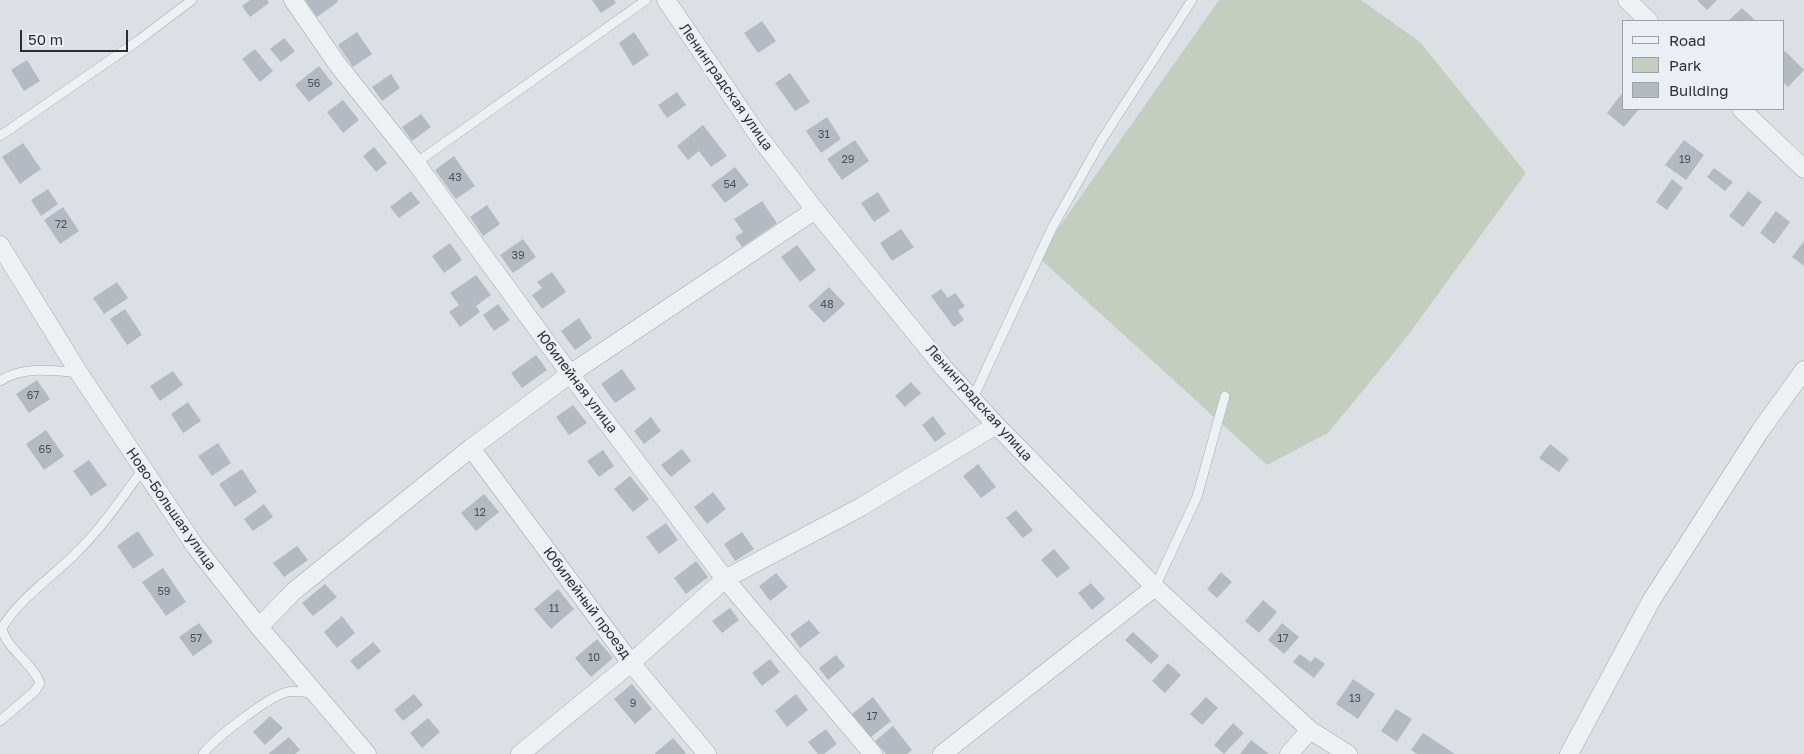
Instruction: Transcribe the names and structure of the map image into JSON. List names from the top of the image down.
{
  "streets": {
    "street": [
      "Ленинградская улица",
      "Юбилейная улица",
      "Ново-Большая улица",
      "Юбилейный проезд"
    ]
  },
  "house_numbers": [
    "56",
    "31",
    "29",
    "19",
    "43",
    "54",
    "72",
    "39",
    "48",
    "67",
    "65",
    "12",
    "59",
    "11",
    "57",
    "17",
    "10",
    "13",
    "9",
    "17"
  ],
  "legend": ["Road", "Park", "Building"],
  "scale_bar": "50 m"
}
